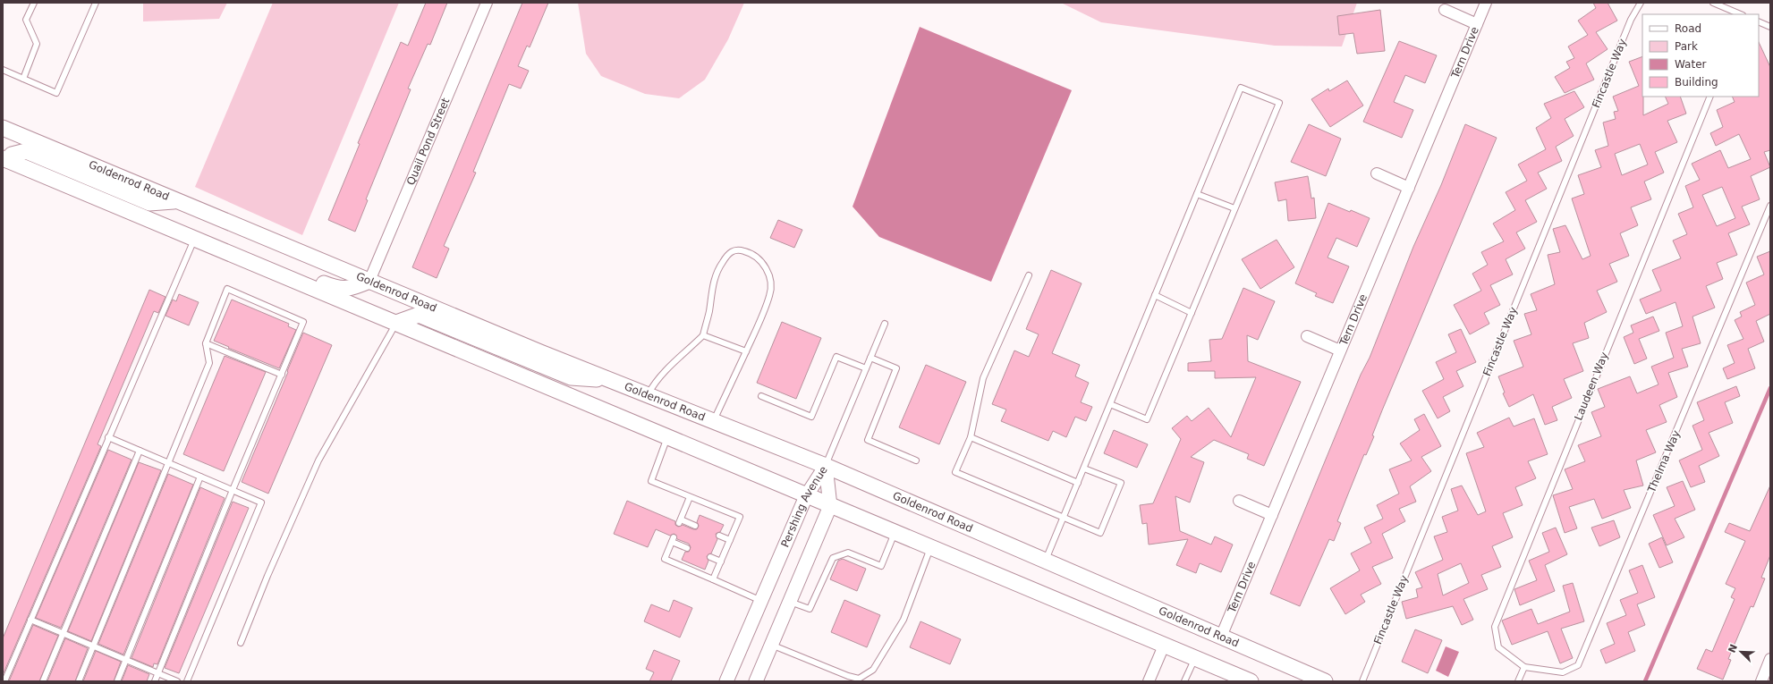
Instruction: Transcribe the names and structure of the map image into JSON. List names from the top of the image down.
{
  "streets": {
    "main road": ["Goldenrod Road"],
    "street": ["Tern Drive", "Quail Pond Street", "Pershing Avenue"],
    "lane": ["Fincastle Way", "Laudeen Way", "Thelma Way"]
  },
  "crossings": [
    ["Tern Drive", "Goldenrod Road"],
    ["Quail Pond Street", "Goldenrod Road"],
    ["Goldenrod Road", "Pershing Avenue"],
    ["Laudeen Way", "Thelma Way"]
  ],
  "legend": [
    "Road",
    "Park",
    "Water",
    "Building"
  ],
  "north": "top left"
}
